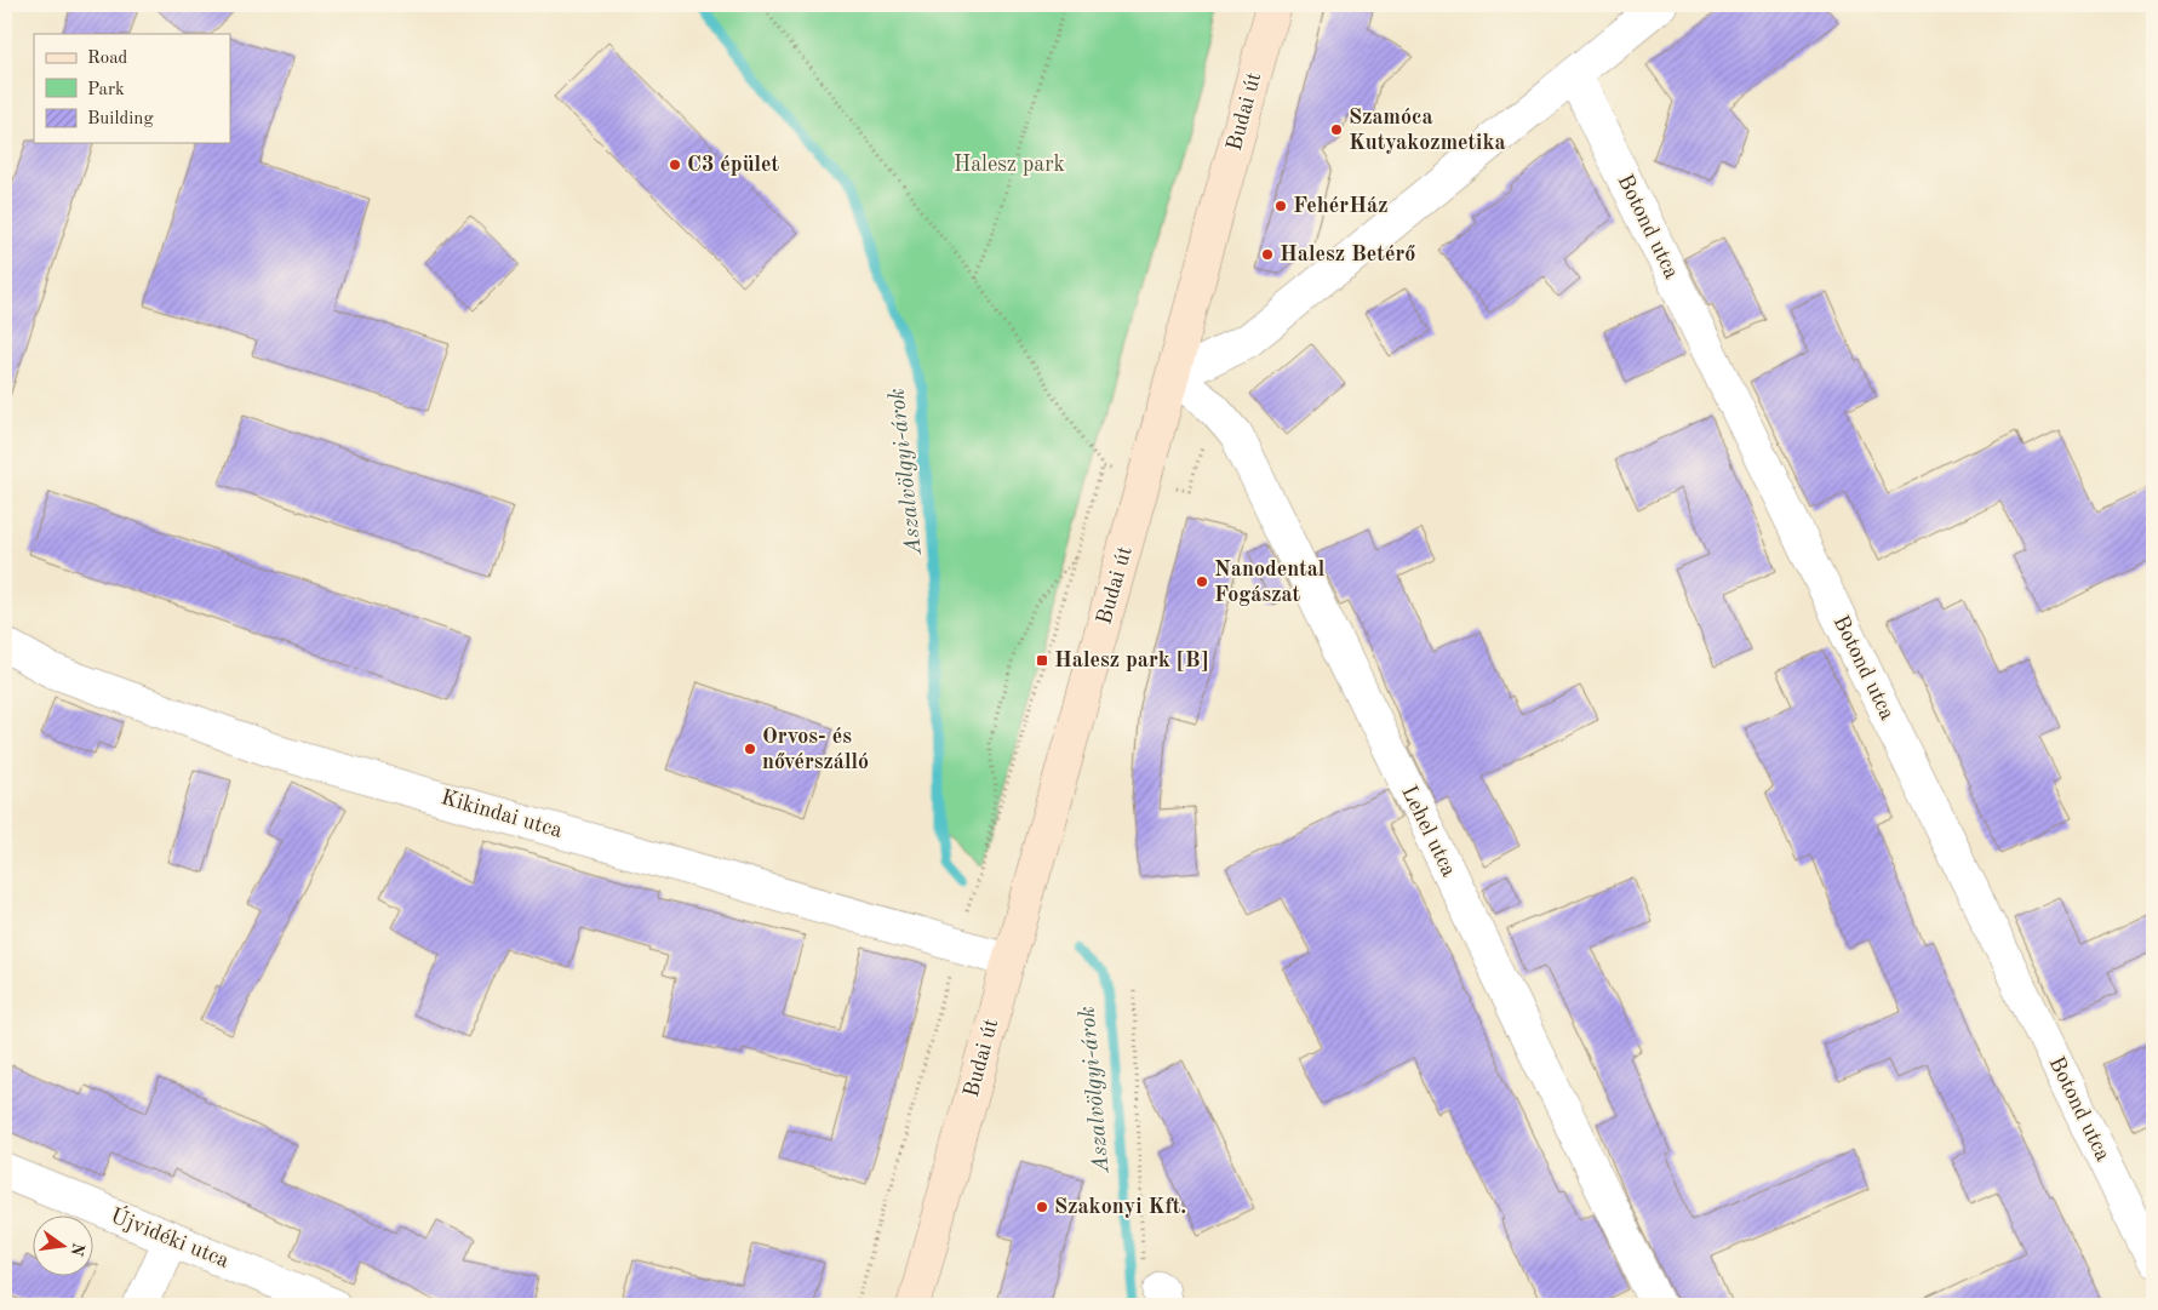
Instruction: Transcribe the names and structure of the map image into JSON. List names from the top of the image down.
{
  "streets": {
    "main road": ["Budai út"],
    "street": [
      "Botond utca",
      "Kikindai utca",
      "Lehel utca",
      "Újvidéki utca"
    ]
  },
  "crossings": [
    ["Budai út", "Kikindai utca"],
    ["Budai út", "Lehel utca"]
  ],
  "water": ["Aszalvölgyi-árok"],
  "parks": ["Halesz park"],
  "places": {
    "other": [
      "Szamóca Kutyakozmetika",
      "C3 épület",
      "FehérHáz",
      "Halesz Betérő",
      "Nanodental Fogászat",
      "Orvos- és nővérszálló",
      "Szakonyi Kft."
    ],
    "transit": ["Halesz park [B]"]
  },
  "legend": ["Road", "Park", "Building"],
  "north": "right"
}
